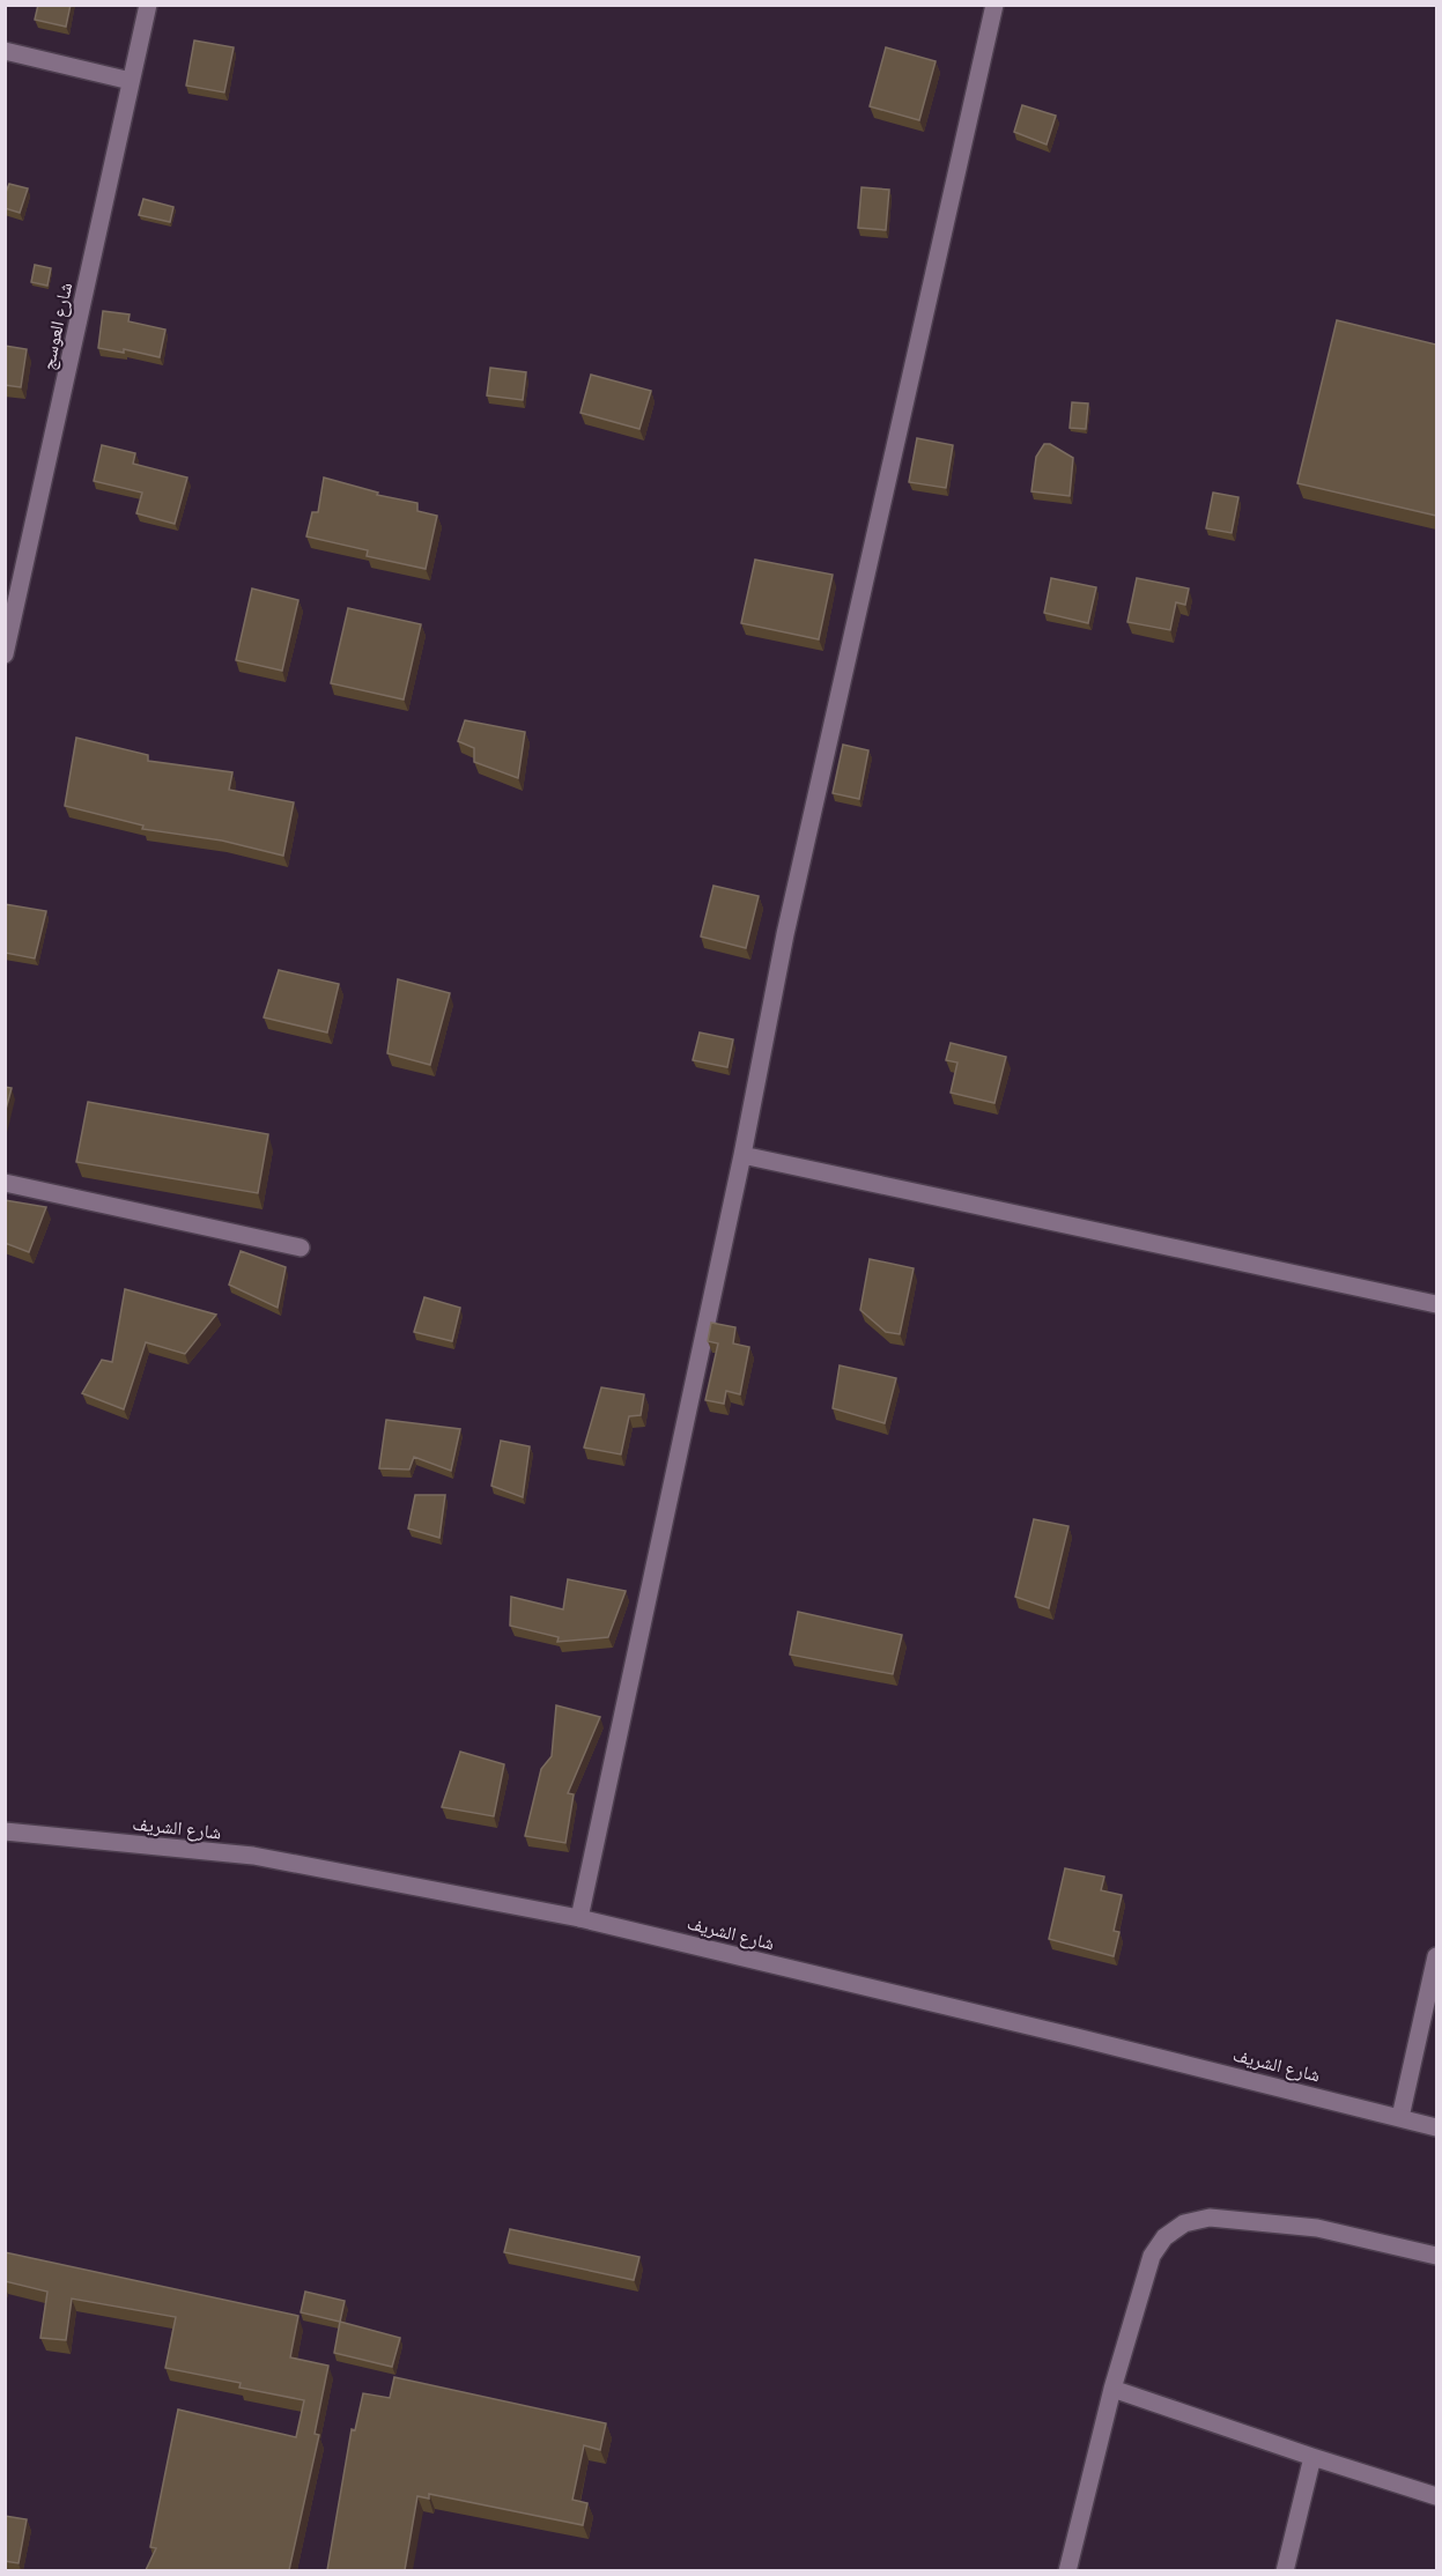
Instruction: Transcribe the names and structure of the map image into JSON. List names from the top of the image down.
{
  "streets": {
    "street": ["شارع العوسج", "شارع الشريف"]
  }
}
